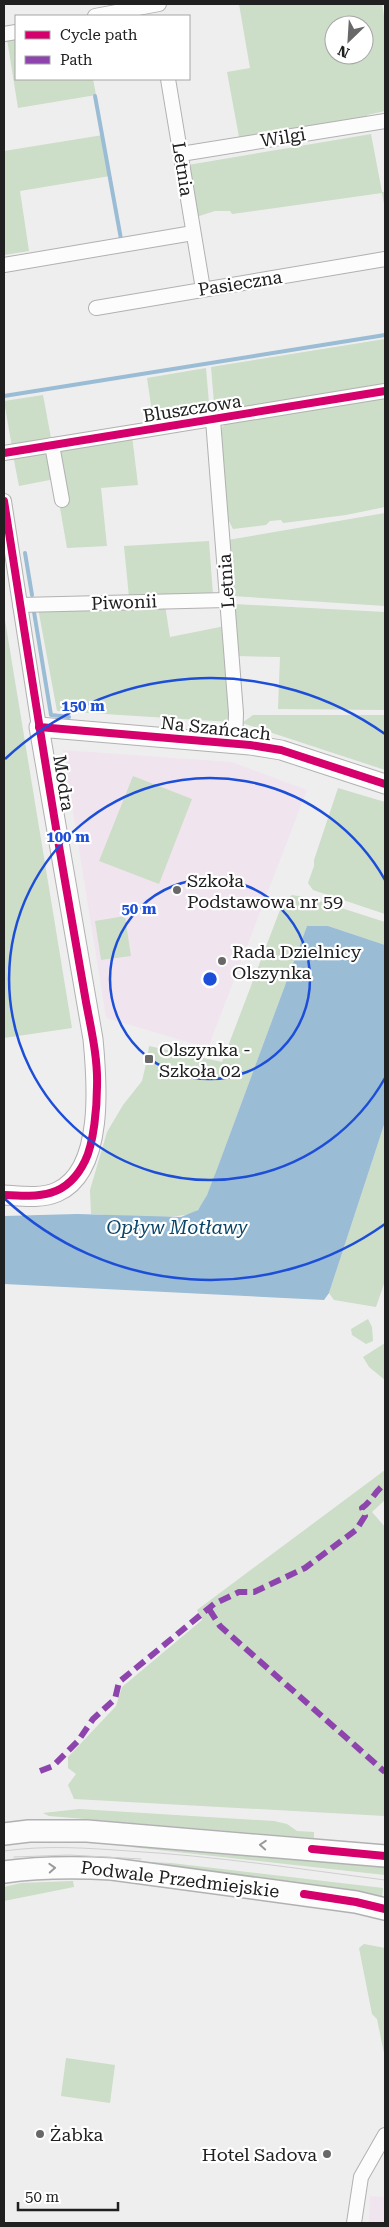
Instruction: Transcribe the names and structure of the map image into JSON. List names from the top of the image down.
{
  "streets": {
    "main road": ["Podwale Przedmiejskie"],
    "street": [
      "Wilgi",
      "Letnia",
      "Pasieczna",
      "Bluszczowa",
      "Piwonii",
      "Na Szańcach",
      "Modra"
    ]
  },
  "crossings": [
    ["Wilgi", "Letnia"],
    ["Letnia", "Pasieczna"],
    ["Letnia", "Bluszczowa"],
    ["Letnia", "Piwonii"],
    ["Letnia", "Na Szańcach"],
    ["Piwonii", "Modra"],
    ["Na Szańcach", "Modra"]
  ],
  "water": ["Opływ Motławy"],
  "places": {
    "other": [
      "Szkoła Podstawowa nr 59",
      "Rada Dzielnicy Olszynka",
      "Żabka",
      "Hotel Sadova"
    ],
    "transit": ["Olszynka - Szkoła 02"]
  },
  "legend": ["Cycle path", "Path"],
  "scale_bar": "50 m",
  "north": "bottom left",
  "rings": ["150 m", "100 m", "50 m"]
}
